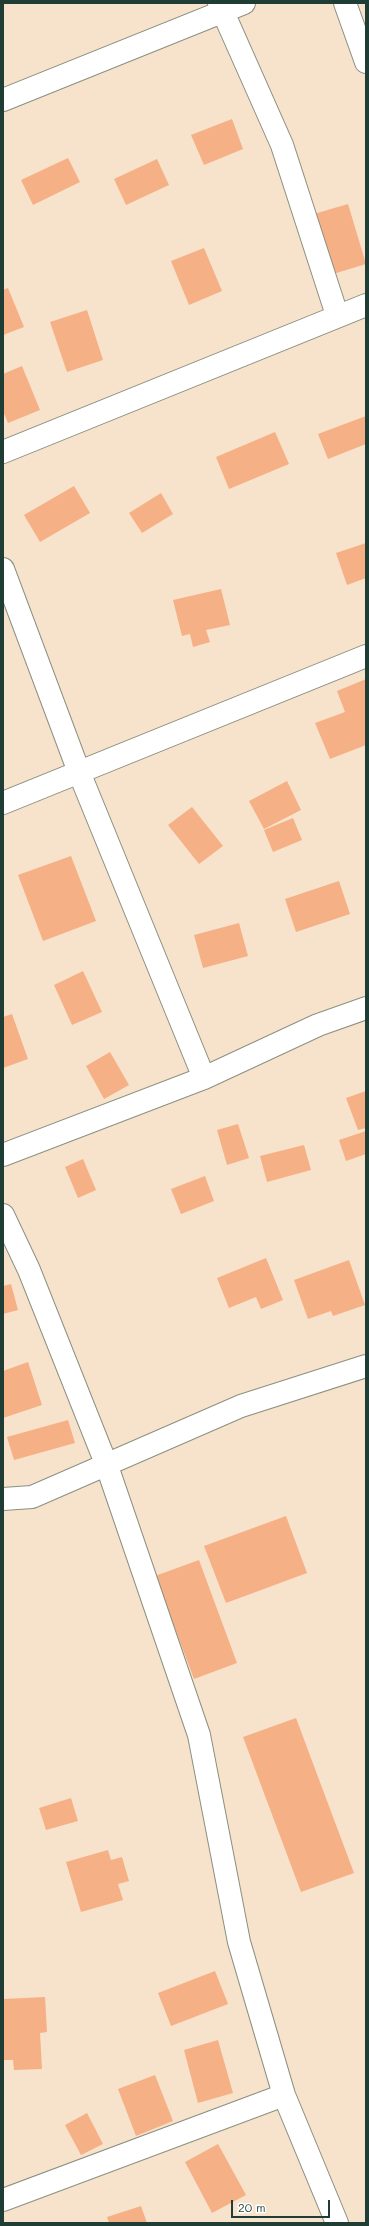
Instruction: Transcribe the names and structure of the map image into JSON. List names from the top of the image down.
{
  "scale_bar": "20 m"
}
